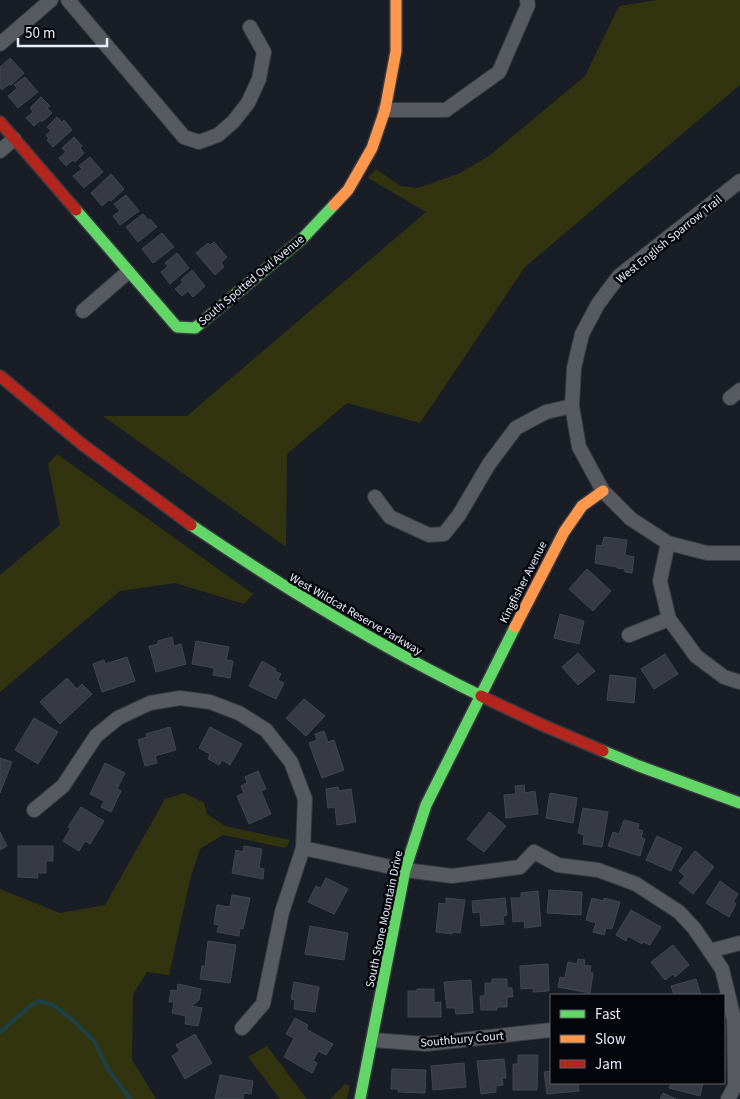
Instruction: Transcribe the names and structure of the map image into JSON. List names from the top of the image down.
{
  "streets": {
    "street": [
      "West English Sparrow Trail",
      "South Spotted Owl Avenue",
      "Kingfisher Avenue",
      "West Wildcat Reserve Parkway",
      "South Stone Mountain Drive",
      "Southbury Court"
    ]
  },
  "crossings": [
    ["West English Sparrow Trail", "Kingfisher Avenue"],
    ["Kingfisher Avenue", "West Wildcat Reserve Parkway"],
    ["Kingfisher Avenue", "South Stone Mountain Drive"],
    ["West Wildcat Reserve Parkway", "South Stone Mountain Drive"],
    ["South Stone Mountain Drive", "Southbury Court"]
  ],
  "legend": ["Fast", "Slow", "Jam"],
  "scale_bar": "50 m"
}
